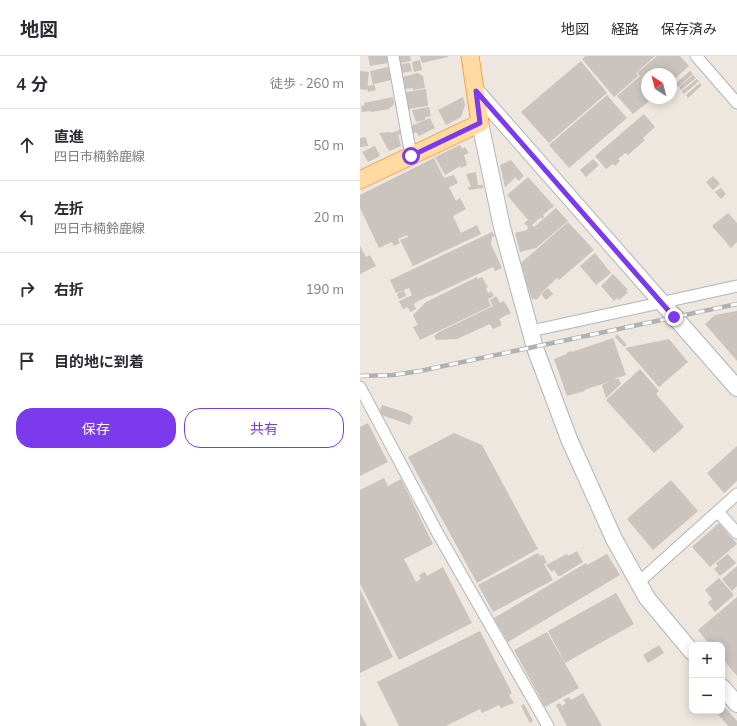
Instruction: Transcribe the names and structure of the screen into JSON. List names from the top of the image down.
{
  "north": "top left",
  "page": {
    "header": "地図",
    "nav": ["地図", "経路", "保存済み"],
    "heading": ["4 分", "徒歩 · 260 m"],
    "list": [
      ["直進", "四日市楠鈴鹿線", "50 m"],
      ["左折", "四日市楠鈴鹿線", "20 m"],
      ["右折", "190 m"],
      "目的地に到着"
    ],
    "buttons": ["保存", "共有"],
    "map_buttons": ["+", "−"]
  }
}
